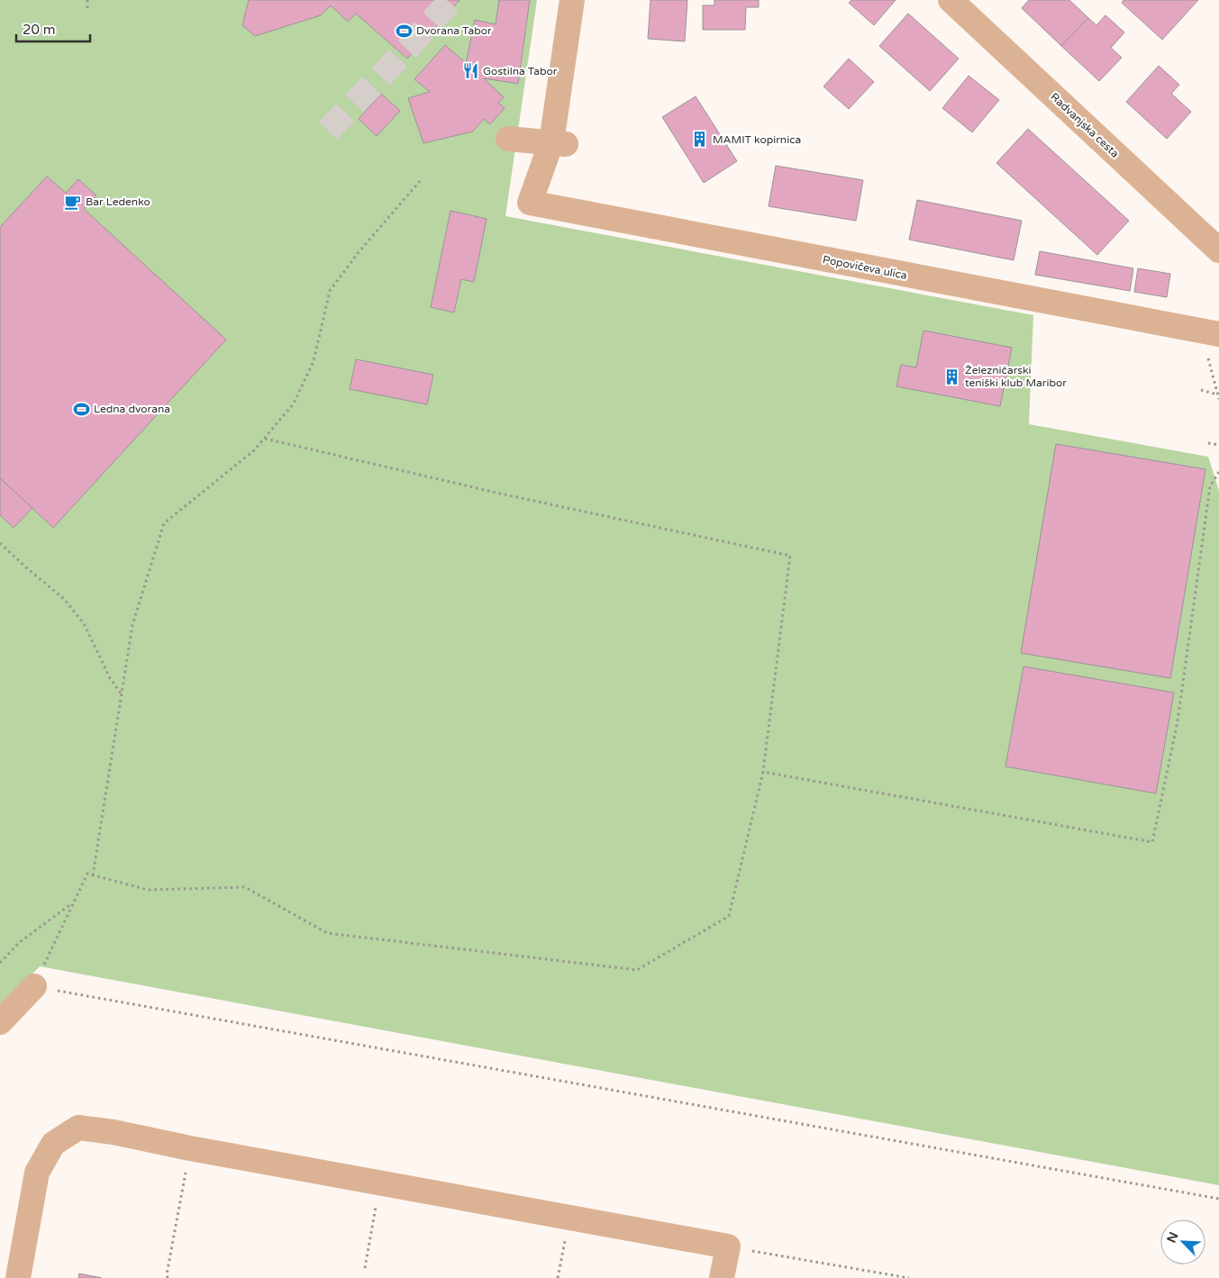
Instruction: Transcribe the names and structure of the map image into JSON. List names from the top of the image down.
{
  "streets": {
    "street": ["Radvanjska cesta", "Popovičeva ulica"]
  },
  "places": {
    "sports": ["Dvorana Tabor", "Ledna dvorana"],
    "restaurant": ["Gostilna Tabor"],
    "building": ["MAMIT kopirnica", "Železničarski teniški klub Maribor"],
    "cafe": ["Bar Ledenko"]
  },
  "scale_bar": "20 m",
  "north": "top left"
}
